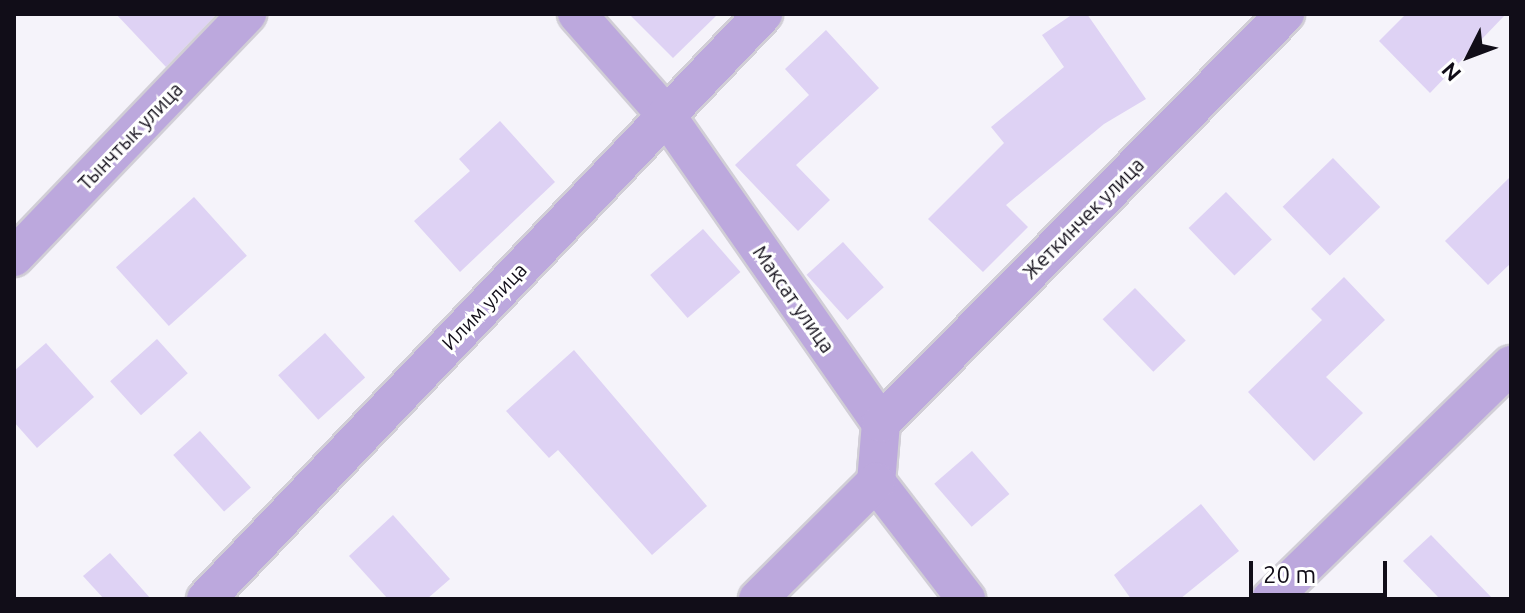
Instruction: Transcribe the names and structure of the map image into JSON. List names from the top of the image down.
{
  "streets": {
    "street": [
      "Тынчтык улица",
      "Жеткинчек улица",
      "Максат улица",
      "Илим улица"
    ]
  },
  "crossings": [
    ["Жеткинчек улица", "Максат улица"],
    ["Максат улица", "Илим улица"]
  ],
  "scale_bar": "20 m",
  "north": "bottom left"
}
